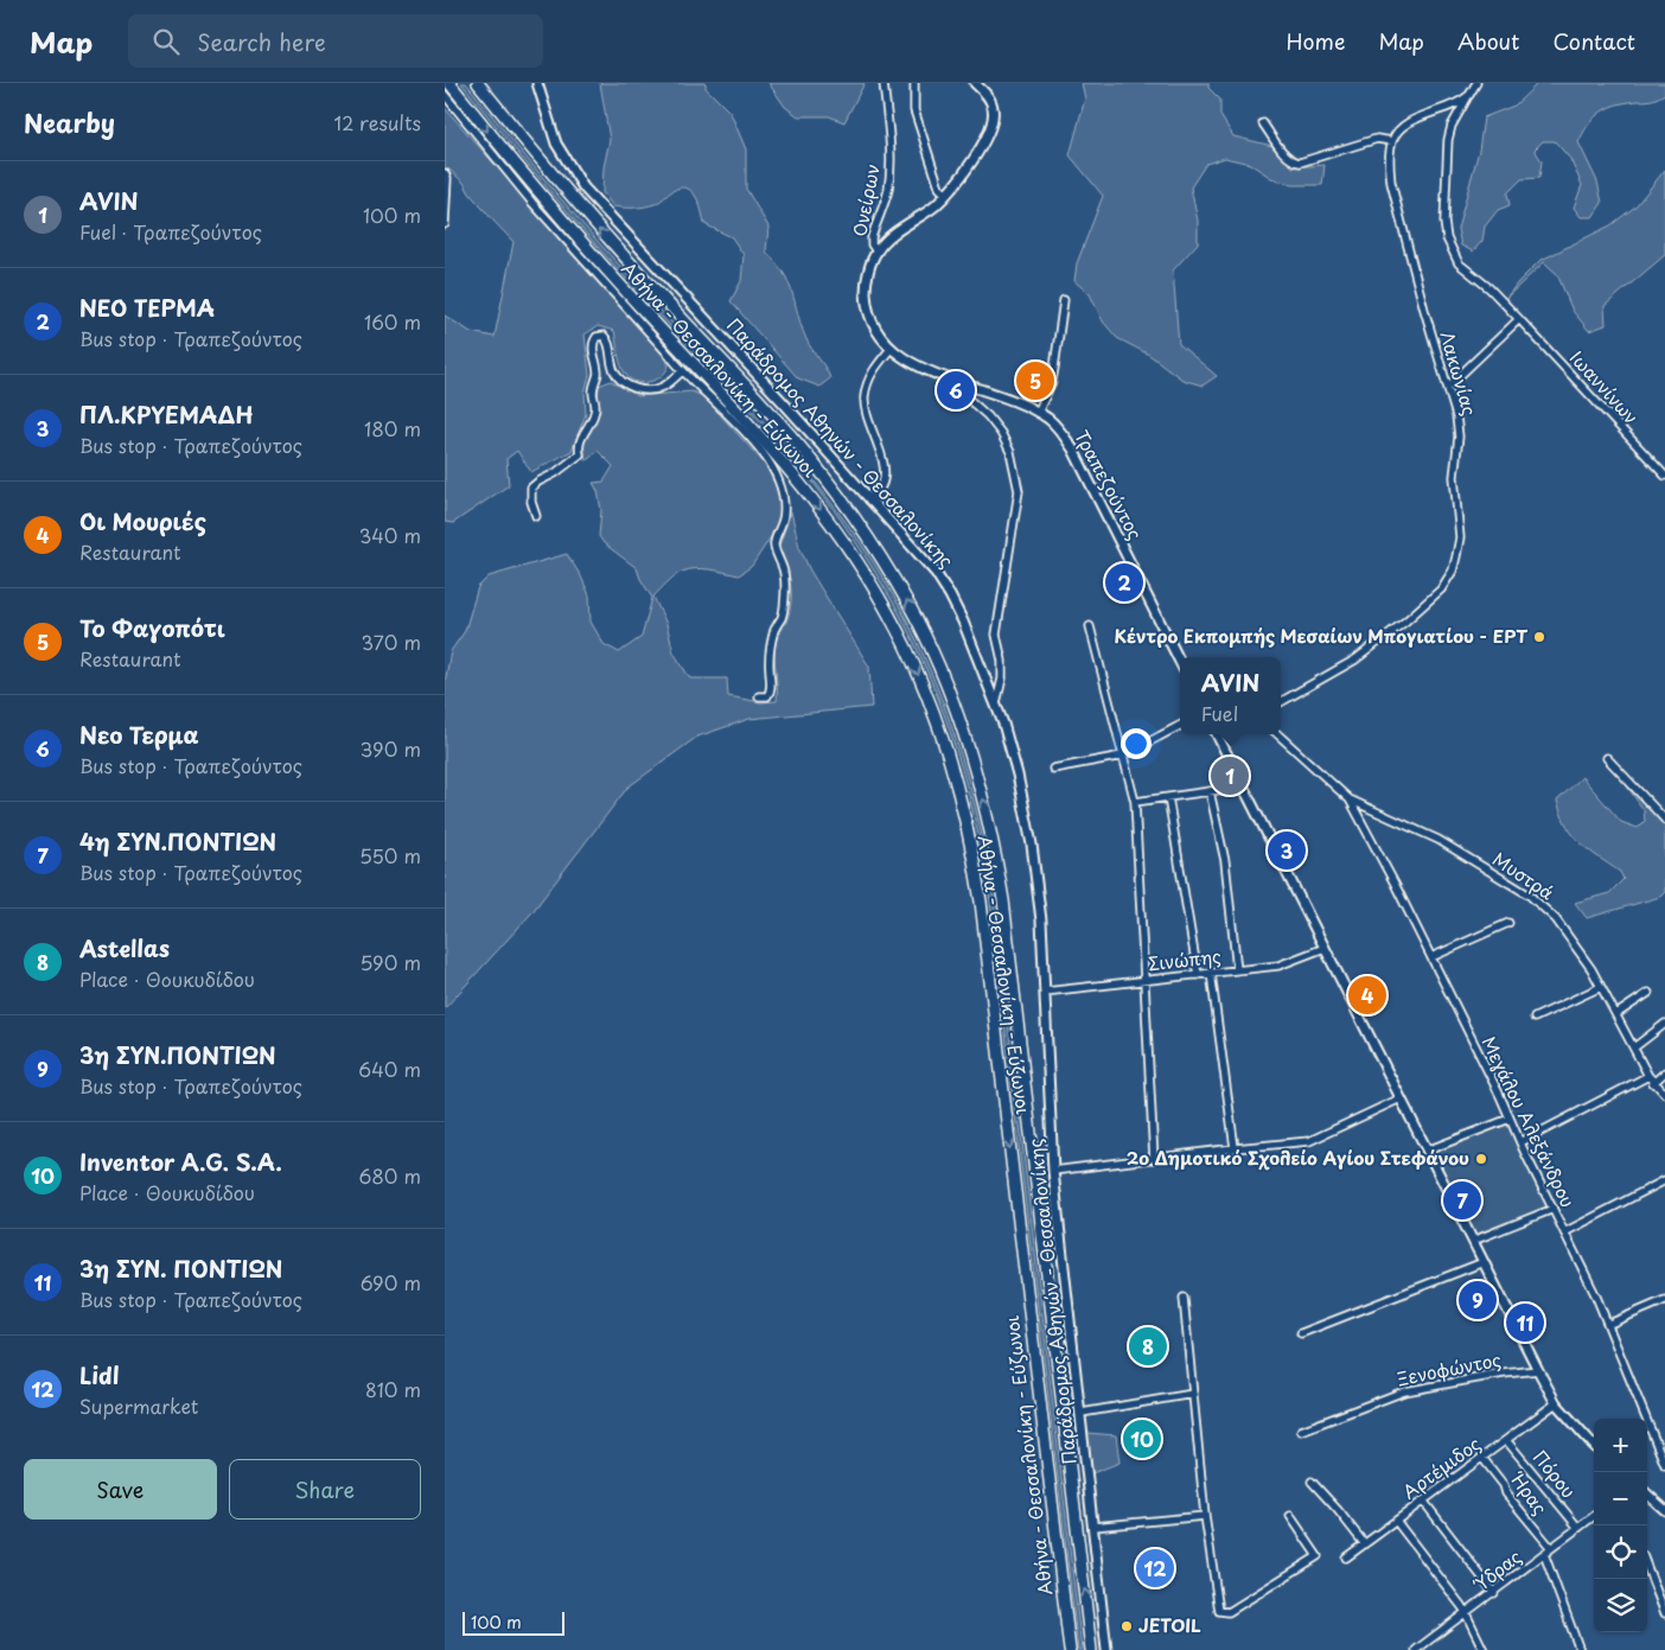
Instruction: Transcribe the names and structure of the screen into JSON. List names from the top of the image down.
{
  "streets": {
    "highway": ["Αθήνα - Θεσσαλονίκη - Εύζωνοι"],
    "main road": ["Παράδρομος Αθηνών - Θεσσαλονίκης", "Τραπεζούντος"],
    "street": [
      "Ονείρων",
      "Λακωνίας",
      "Ιωαννίνων",
      "Μυστρά",
      "Σινώπης",
      "Μεγάλου Αλεξάνδρου",
      "Ξενοφώντος",
      "Αρτέμιδος",
      "Πόρου",
      "Ήρας",
      "Ύδρας"
    ]
  },
  "crossings": [
    ["Ονείρων", "Τραπεζούντος"],
    ["Παράδρομος Αθηνών - Θεσσαλονίκης", "Σινώπης"],
    ["Μυστρά", "Μεγάλου Αλεξάνδρου"],
    ["Αρτέμιδος", "Πόρου"],
    ["Αρτέμιδος", "Ήρας"],
    ["Πόρου", "Ύδρας"],
    ["Ήρας", "Ύδρας"]
  ],
  "places": ["Κέντρο Εκπομπής Μεσαίων Μπογιατίου - ΕΡΤ", "2ο Δημοτικό Σχολείο Αγίου Στεφάνου", "JETOIL"],
  "scale_bar": "100 m",
  "page": {
    "header": "Map",
    "search": "Search here",
    "nav": [
      "Home",
      "Map",
      "About",
      "Contact"
    ],
    "heading": ["Nearby", "12 results"],
    "list": [
      {
        "mark": "1",
        "name": "AVIN",
        "note": "Fuel · Τραπεζούντος",
        "value": "100 m"
      },
      {
        "mark": "2",
        "name": "ΝΕΟ ΤΕΡΜΑ",
        "note": "Bus stop · Τραπεζούντος",
        "value": "160 m"
      },
      {
        "mark": "3",
        "name": "ΠΛ.ΚΡΥΕΜΑΔΗ",
        "note": "Bus stop · Τραπεζούντος",
        "value": "180 m"
      },
      {
        "mark": "4",
        "name": "Οι Μουριές",
        "note": "Restaurant",
        "value": "340 m"
      },
      {
        "mark": "5",
        "name": "Το Φαγοπότι",
        "note": "Restaurant",
        "value": "370 m"
      },
      {
        "mark": "6",
        "name": "Νεο Τερμα",
        "note": "Bus stop · Τραπεζούντος",
        "value": "390 m"
      },
      {
        "mark": "7",
        "name": "4η ΣΥΝ.ΠΟΝΤΙΩΝ",
        "note": "Bus stop · Τραπεζούντος",
        "value": "550 m"
      },
      {
        "mark": "8",
        "name": "Astellas",
        "note": "Place · Θουκυδίδου",
        "value": "590 m"
      },
      {
        "mark": "9",
        "name": "3η ΣΥΝ.ΠΟΝΤΙΩΝ",
        "note": "Bus stop · Τραπεζούντος",
        "value": "640 m"
      },
      {
        "mark": "10",
        "name": "Inventor A.G. S.A.",
        "note": "Place · Θουκυδίδου",
        "value": "680 m"
      },
      {
        "mark": "11",
        "name": "3η ΣΥΝ. ΠΟΝΤΙΩΝ",
        "note": "Bus stop · Τραπεζούντος",
        "value": "690 m"
      },
      {
        "mark": "12",
        "name": "Lidl",
        "note": "Supermarket",
        "value": "810 m"
      }
    ],
    "pins": [
      "5",
      "6",
      "2",
      "1",
      "3",
      "4",
      "7",
      "9",
      "11",
      "8",
      "10",
      "12"
    ],
    "popup": ["AVIN", "Fuel"],
    "map_buttons": ["+", "−"],
    "buttons": ["Save", "Share"],
    "scale": "100 m"
  }
}
